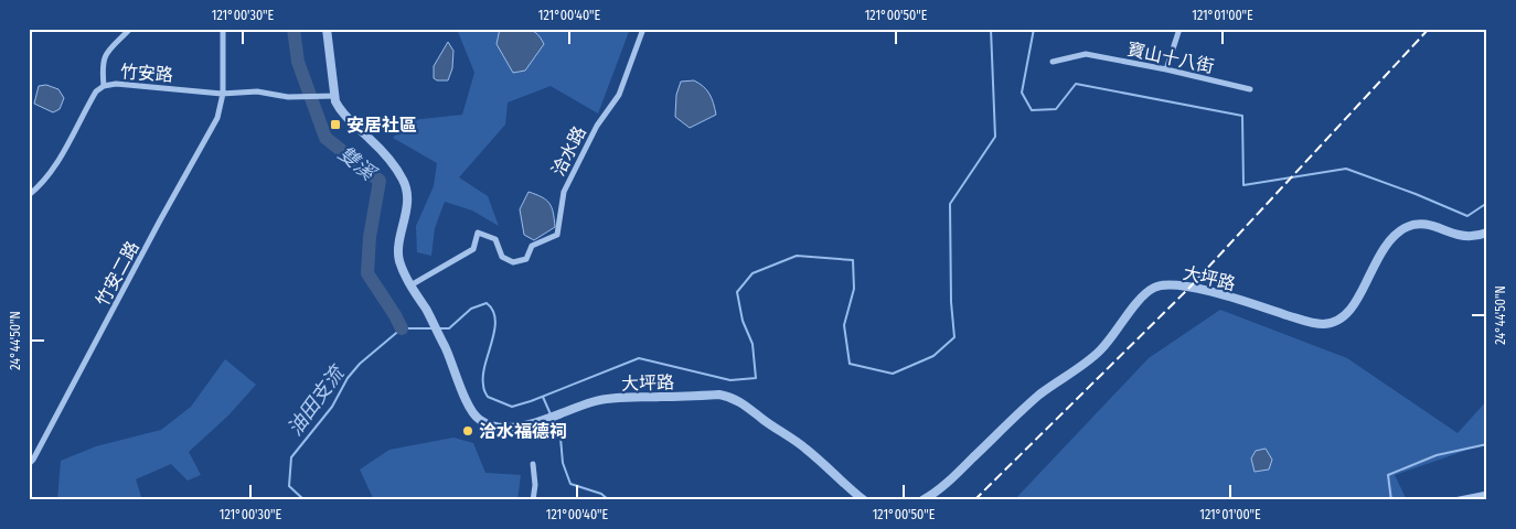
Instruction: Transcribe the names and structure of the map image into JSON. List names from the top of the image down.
{
  "streets": {
    "street": [
      "寶山十八街",
      "竹安路",
      "洽水路",
      "竹安二路",
      "大坪路"
    ]
  },
  "crossings": [
    ["竹安路", "竹安二路"],
    ["洽水路", "大坪路"]
  ],
  "water": ["雙溪", "油田支流"],
  "places": {
    "transit": ["安居社區"],
    "other": ["洽水福德祠"]
  },
  "coordinates": [
    "121°00'30\"E",
    "121°00'40\"E",
    "121°00'50\"E",
    "121°01'00\"E",
    "24°44'50\"N"
  ]
}
